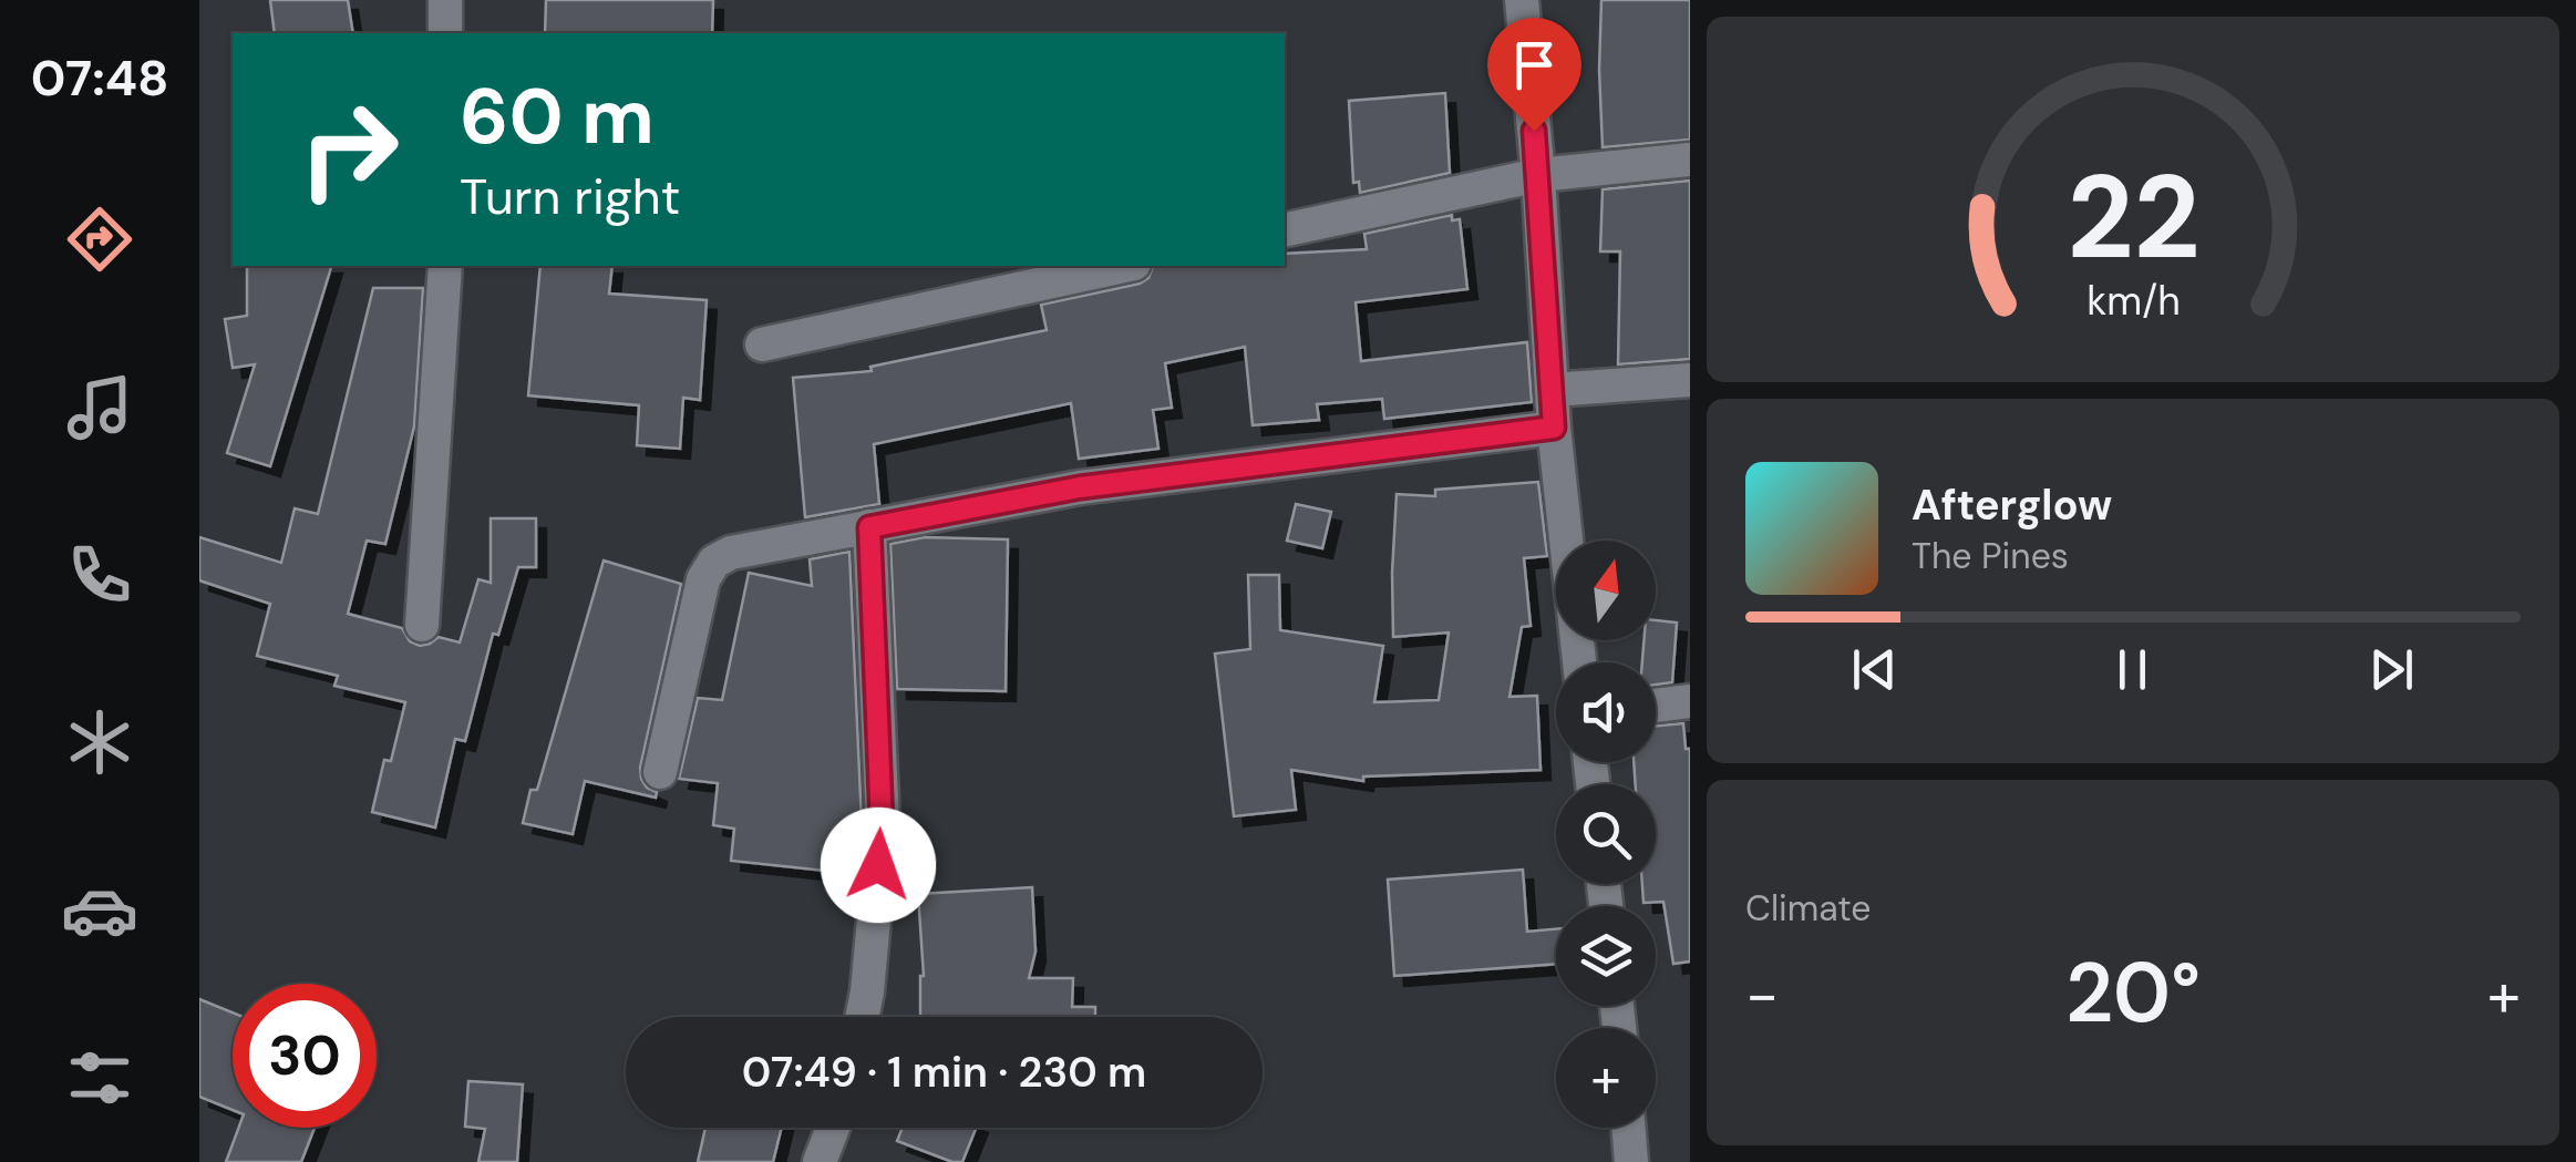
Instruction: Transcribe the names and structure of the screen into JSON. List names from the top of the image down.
{
  "north": "top",
  "page": {
    "tabs": "07:48",
    "turn": ["60 m", "Turn right"],
    "song": ["Afterglow", "The Pines"],
    "map_buttons": "+",
    "tile": "Climate",
    "heat": ["−", "20°", "+"],
    "limit": "30",
    "trip": "07:49 · 1 min · 230 m",
    "gauge": ["22", "km/h"]
  }
}
